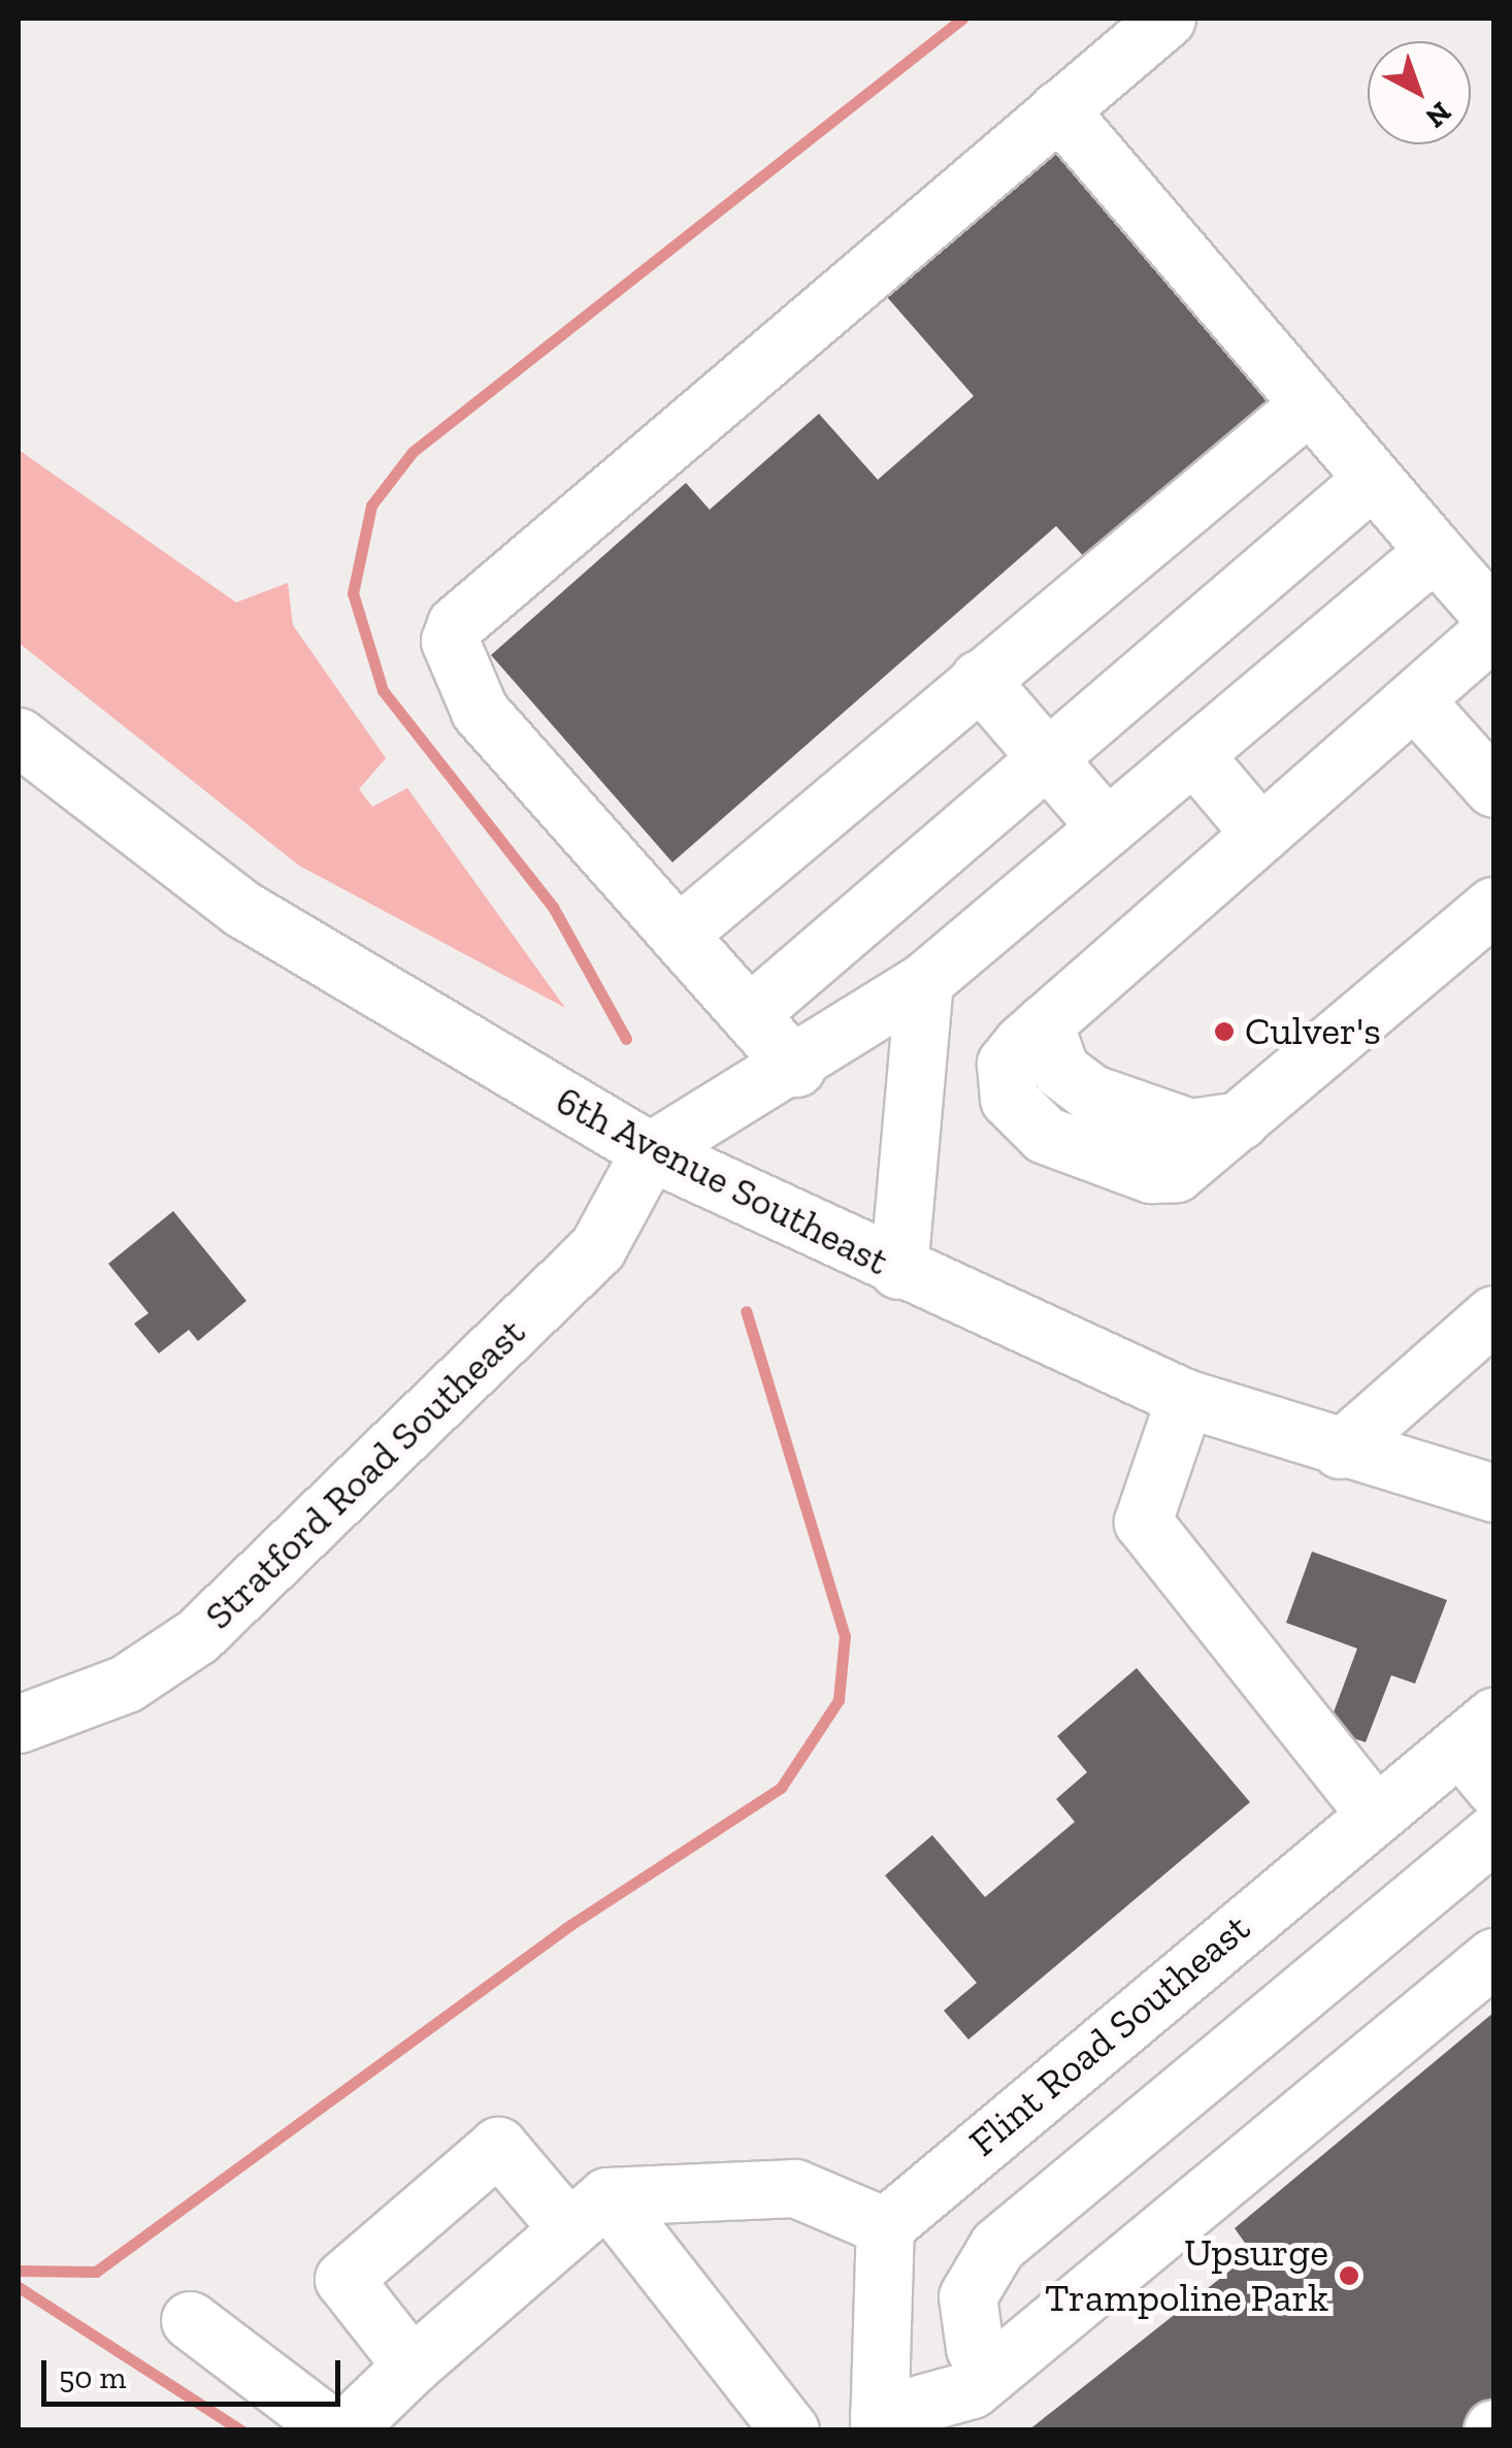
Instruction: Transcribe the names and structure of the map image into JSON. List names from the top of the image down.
{
  "streets": {
    "street": ["6th Avenue Southeast", "Stratford Road Southeast", "Flint Road Southeast"]
  },
  "crossings": [
    ["6th Avenue Southeast", "Stratford Road Southeast"]
  ],
  "places": ["Culver's", "Upsurge Trampoline Park"],
  "scale_bar": "50 m",
  "north": "bottom right"
}
